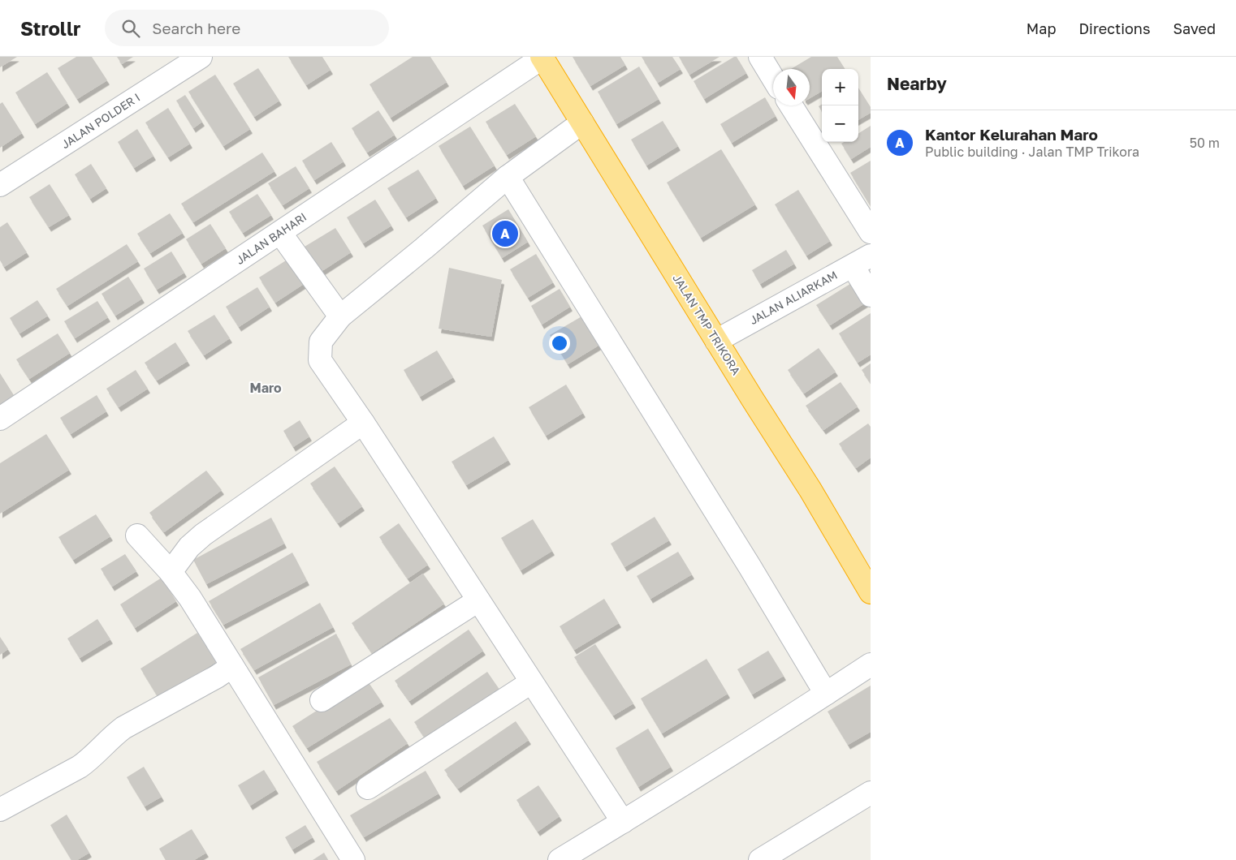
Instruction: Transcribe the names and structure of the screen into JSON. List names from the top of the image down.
{
  "streets": {
    "highway": ["JALAN TMP TRIKORA"],
    "street": ["JALAN POLDER I", "JALAN BAHARI", "JALAN ALIARKAM"]
  },
  "crossings": [
    ["JALAN BAHARI", "JALAN TMP TRIKORA"],
    ["JALAN ALIARKAM", "JALAN TMP TRIKORA"]
  ],
  "districts": ["Maro"],
  "north": "bottom",
  "page": {
    "header": "Strollr",
    "search": "Search here",
    "nav": ["Map", "Directions", "Saved"],
    "heading": "Nearby",
    "map_buttons": ["+", "−"],
    "list": [
      {
        "mark": "A",
        "name": "Kantor Kelurahan Maro",
        "note": "Public building · Jalan TMP Trikora",
        "value": "50 m"
      }
    ],
    "pins": "A"
  }
}
